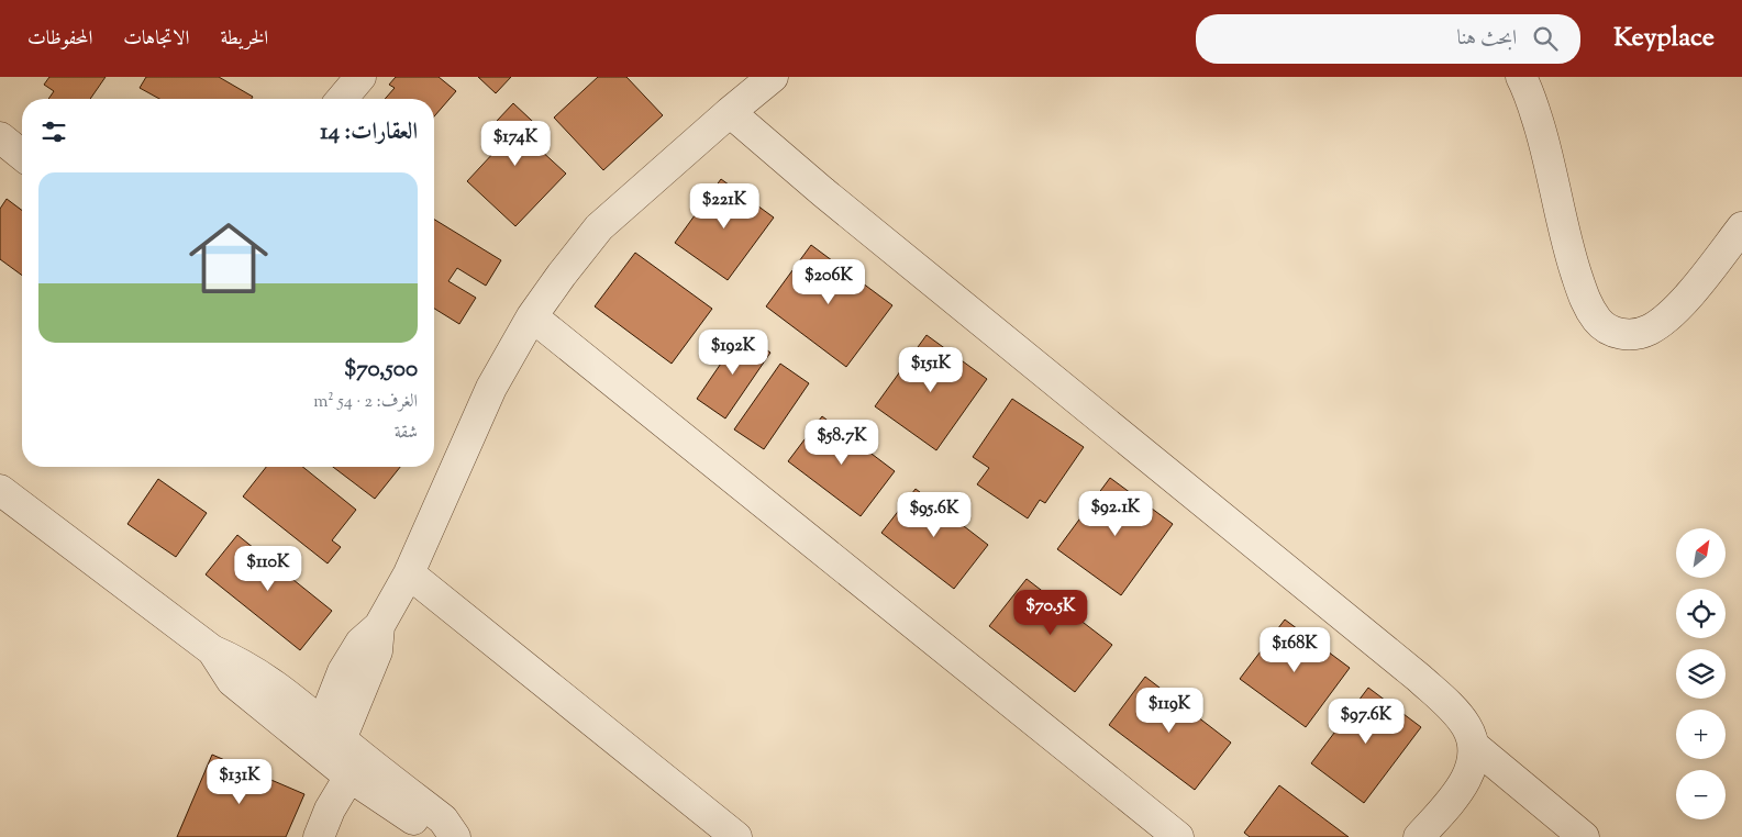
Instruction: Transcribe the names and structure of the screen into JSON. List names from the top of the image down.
{
  "north": "top right",
  "page": {
    "header": "Keyplace",
    "search": "ابحث هنا",
    "nav": ["الخريطة", "الاتجاهات", "المحفوظات"],
    "heading": "العقارات: 14",
    "price": [
      "$174K",
      "$221K",
      "$206K",
      "$192K",
      "$151K",
      "$58.7K",
      "$92.1K",
      "$95.6K",
      "$110K",
      "$70.5K",
      "$168K",
      "$119K",
      "$97.6K",
      "$131K"
    ],
    "list": [
      {
        "name": "$70,500",
        "note": "الغرف: 2 · 54 m² · شقة"
      }
    ],
    "map_buttons": ["+", "−"]
  }
}
